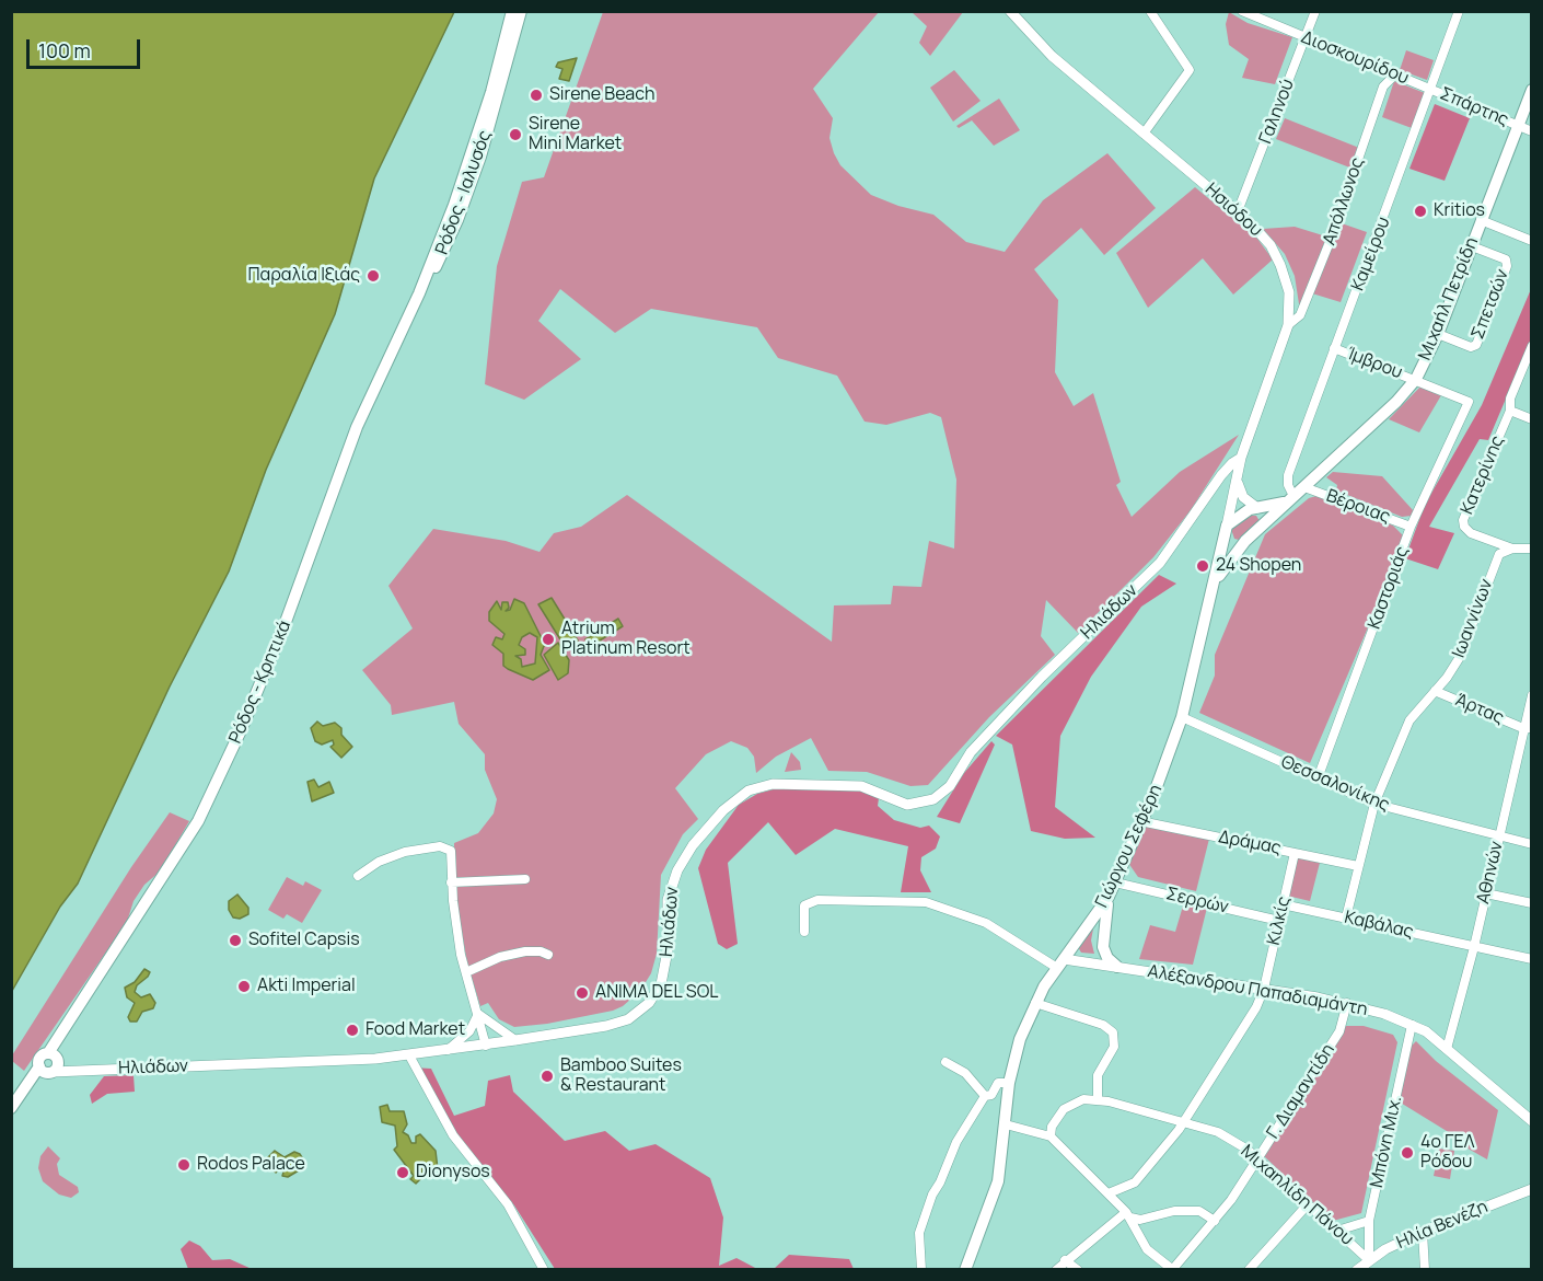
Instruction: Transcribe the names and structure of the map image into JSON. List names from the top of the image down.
{
  "streets": {
    "main road": [
      "Ρόδος - Ιαλυσός",
      "Μιχαήλ Πετρίδη",
      "Ρόδος - Κρητικά",
      "Γιώργου Σεφέρη"
    ],
    "street": [
      "Διοσκουρίδου",
      "Σπάρτης",
      "Γαληνού",
      "Απόλλωνος",
      "Ησιόδου",
      "Καμείρου",
      "Σπετσών",
      "Ίμβρου",
      "Κατερίνης",
      "Βέροιας",
      "Καστοριάς",
      "Ηλιάδων",
      "Ιωαννίνων",
      "Άρτας",
      "Θεσσαλονίκης",
      "Δράμας",
      "Αθηνών",
      "Σερρών",
      "Κιλκίς",
      "Καβάλας",
      "Αλέξανδρου Παπαδιαμάντη",
      "Γ. Διαμαντίδη",
      "Μπόνη Μιχ.",
      "Μιχαηλίδη Πάνου",
      "Ηλία Βενέζη"
    ]
  },
  "crossings": [
    ["Διοσκουρίδου", "Σπάρτης"],
    ["Διοσκουρίδου", "Γαληνού"],
    ["Διοσκουρίδου", "Απόλλωνος"],
    ["Διοσκουρίδου", "Καμείρου"],
    ["Σπάρτης", "Καμείρου"],
    ["Σπάρτης", "Μιχαήλ Πετρίδη"],
    ["Γαληνού", "Ησιόδου"],
    ["Ρόδος - Ιαλυσός", "Ρόδος - Κρητικά"],
    ["Απόλλωνος", "Ησιόδου"],
    ["Ησιόδου", "Ηλιάδων"],
    ["Ησιόδου", "Γιώργου Σεφέρη"],
    ["Καμείρου", "Μιχαήλ Πετρίδη"],
    ["Καμείρου", "Ίμβρου"],
    ["Μιχαήλ Πετρίδη", "Σπετσών"],
    ["Μιχαήλ Πετρίδη", "Ίμβρου"],
    ["Μιχαήλ Πετρίδη", "Βέροιας"],
    ["Μιχαήλ Πετρίδη", "Γιώργου Σεφέρη"],
    ["Ίμβρου", "Καστοριάς"],
    ["Κατερίνης", "Ιωαννίνων"],
    ["Βέροιας", "Καστοριάς"],
    ["Καστοριάς", "Θεσσαλονίκης"],
    ["Ηλιάδων", "Ρόδος - Κρητικά"],
    ["Ιωαννίνων", "Άρτας"],
    ["Ιωαννίνων", "Θεσσαλονίκης"],
    ["Ιωαννίνων", "Δράμας"],
    ["Ιωαννίνων", "Καβάλας"],
    ["Άρτας", "Αθηνών"],
    ["Θεσσαλονίκης", "Γιώργου Σεφέρη"],
    ["Θεσσαλονίκης", "Αθηνών"],
    ["Δράμας", "Γιώργου Σεφέρη"],
    ["Δράμας", "Κιλκίς"],
    ["Γιώργου Σεφέρη", "Σερρών"],
    ["Γιώργου Σεφέρη", "Αλέξανδρου Παπαδιαμάντη"],
    ["Αθηνών", "Καβάλας"],
    ["Αθηνών", "Αλέξανδρου Παπαδιαμάντη"],
    ["Σερρών", "Κιλκίς"],
    ["Κιλκίς", "Καβάλας"],
    ["Κιλκίς", "Αλέξανδρου Παπαδιαμάντη"],
    ["Κιλκίς", "Μιχαηλίδη Πάνου"],
    ["Αλέξανδρου Παπαδιαμάντη", "Γ. Διαμαντίδη"],
    ["Αλέξανδρου Παπαδιαμάντη", "Μπόνη Μιχ."],
    ["Γ. Διαμαντίδη", "Μιχαηλίδη Πάνου"],
    ["Μπόνη Μιχ.", "Μιχαηλίδη Πάνου"],
    ["Μπόνη Μιχ.", "Ηλία Βενέζη"],
    ["Μιχαηλίδη Πάνου", "Ηλία Βενέζη"]
  ],
  "places": [
    "Sirene Beach",
    "Sirene Mini Market",
    "Kritios",
    "Παραλία Ιξιάς",
    "24 Shopen",
    "Atrium Platinum Resort",
    "Sofitel Capsis",
    "Akti Imperial",
    "ANIMA DEL SOL",
    "Food Market",
    "Bamboo Suites & Restaurant",
    "4ο ΓΕΛ Ρόδου",
    "Rodos Palace",
    "Dionysos"
  ],
  "scale_bar": "100 m"
}
